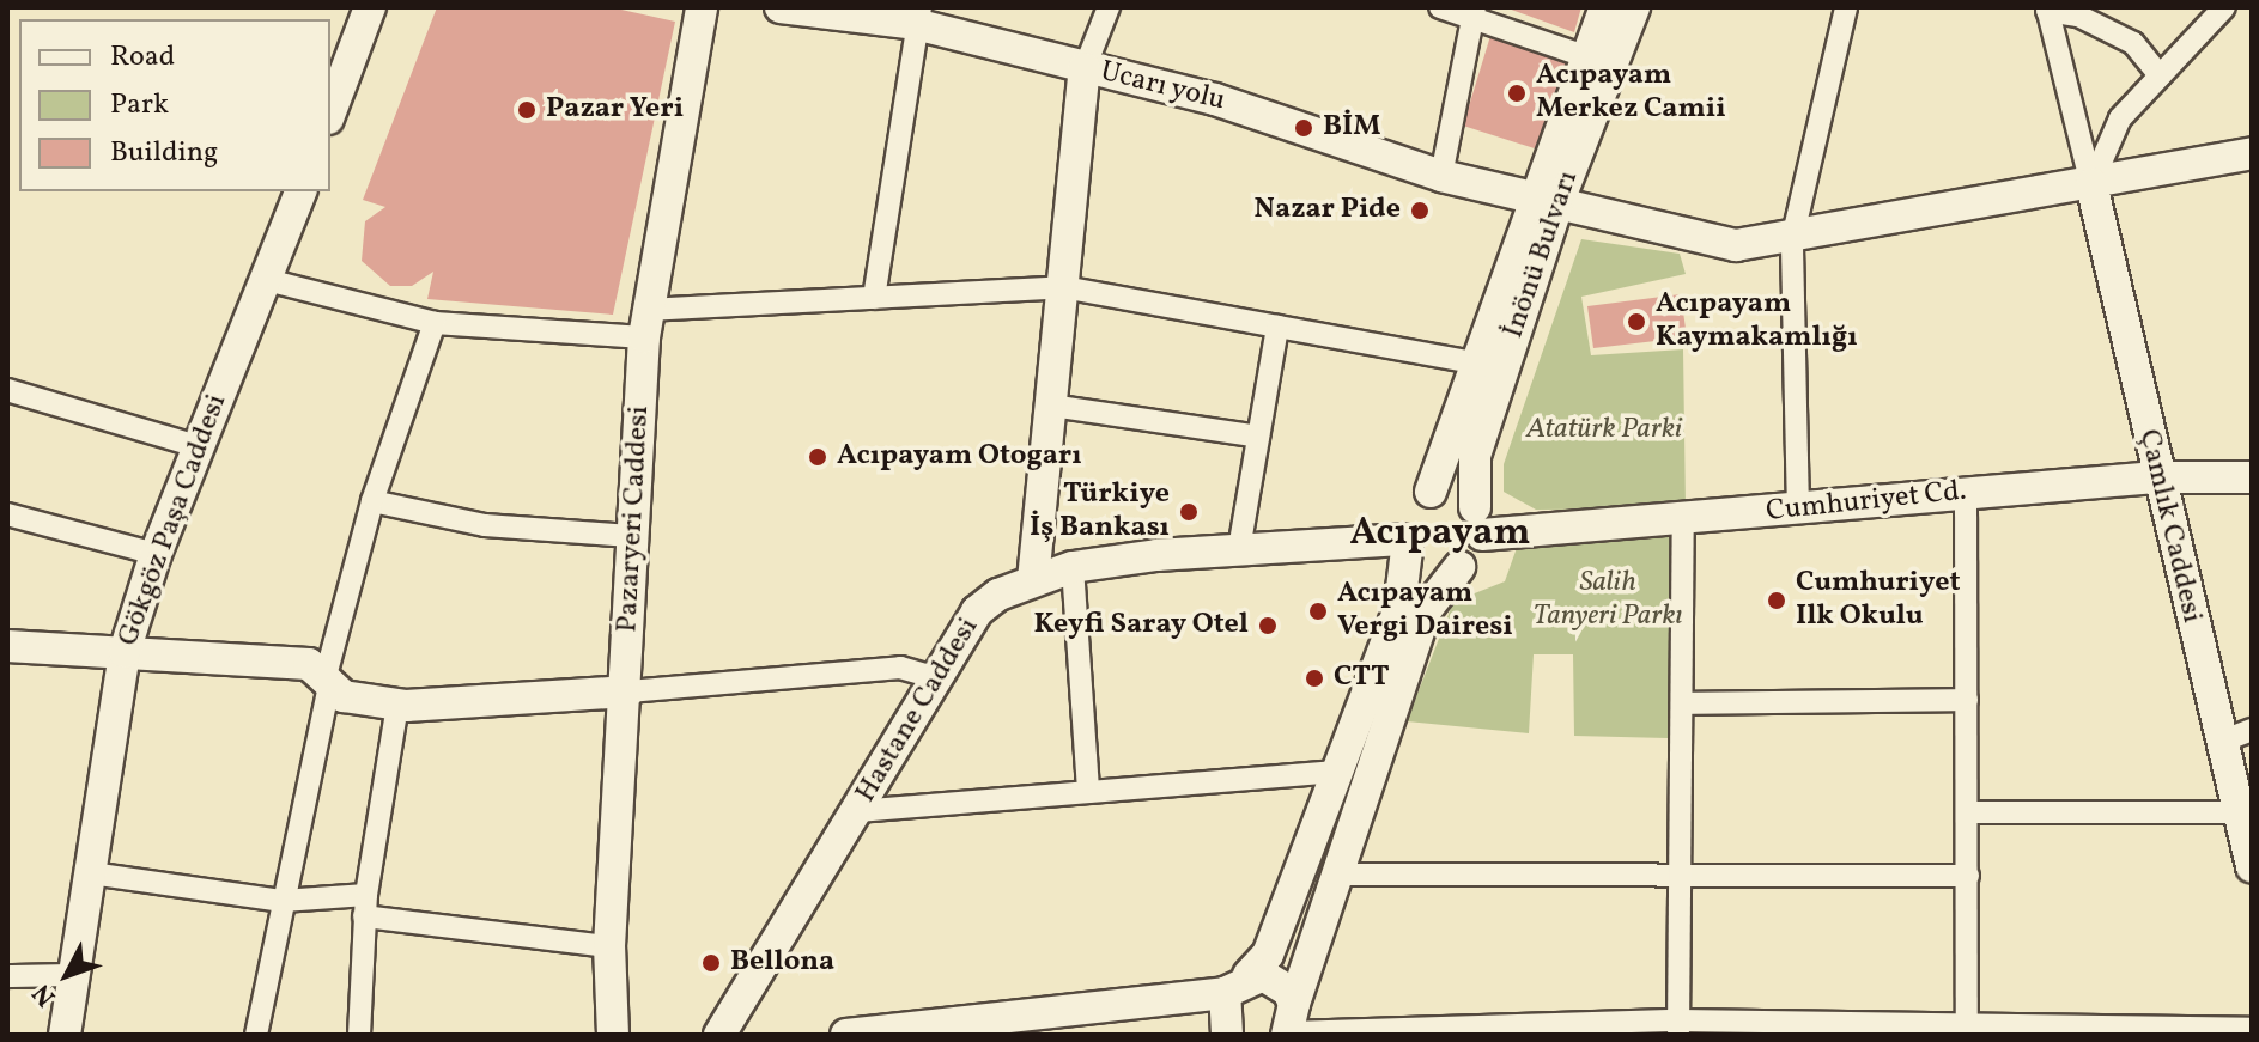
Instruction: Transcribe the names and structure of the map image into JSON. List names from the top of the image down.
{
  "streets": {
    "street": [
      "Ucarı yolu",
      "İnönü Bulvarı",
      "Cumhuriyet Cd.",
      "Pazaryeri Caddesi",
      "Gökgöz Paşa Caddesi",
      "Çamlık Caddesi",
      "Hastane Caddesi"
    ]
  },
  "crossings": [
    ["Ucarı yolu", "İnönü Bulvarı"],
    ["Ucarı yolu", "Çamlık Caddesi"],
    ["İnönü Bulvarı", "Cumhuriyet Cd."],
    ["İnönü Bulvarı", "Hastane Caddesi"],
    ["Cumhuriyet Cd.", "Çamlık Caddesi"],
    ["Cumhuriyet Cd.", "Hastane Caddesi"]
  ],
  "districts": ["Acıpayam"],
  "parks": ["Atatürk Parki", "Salih Tanyeri Parkı"],
  "places": [
    "Acıpayam Merkez Camii",
    "Pazar Yeri",
    "BİM",
    "Nazar Pide",
    "Acıpayam Kaymakamlığı",
    "Acıpayam Otogarı",
    "Türkiye İş Bankası",
    "Cumhuriyet Ilk Okulu",
    "Acıpayam Vergi Dairesi",
    "Keyfi Saray Otel",
    "CTT",
    "Bellona"
  ],
  "legend": ["Road", "Park", "Building"],
  "north": "bottom left"
}
